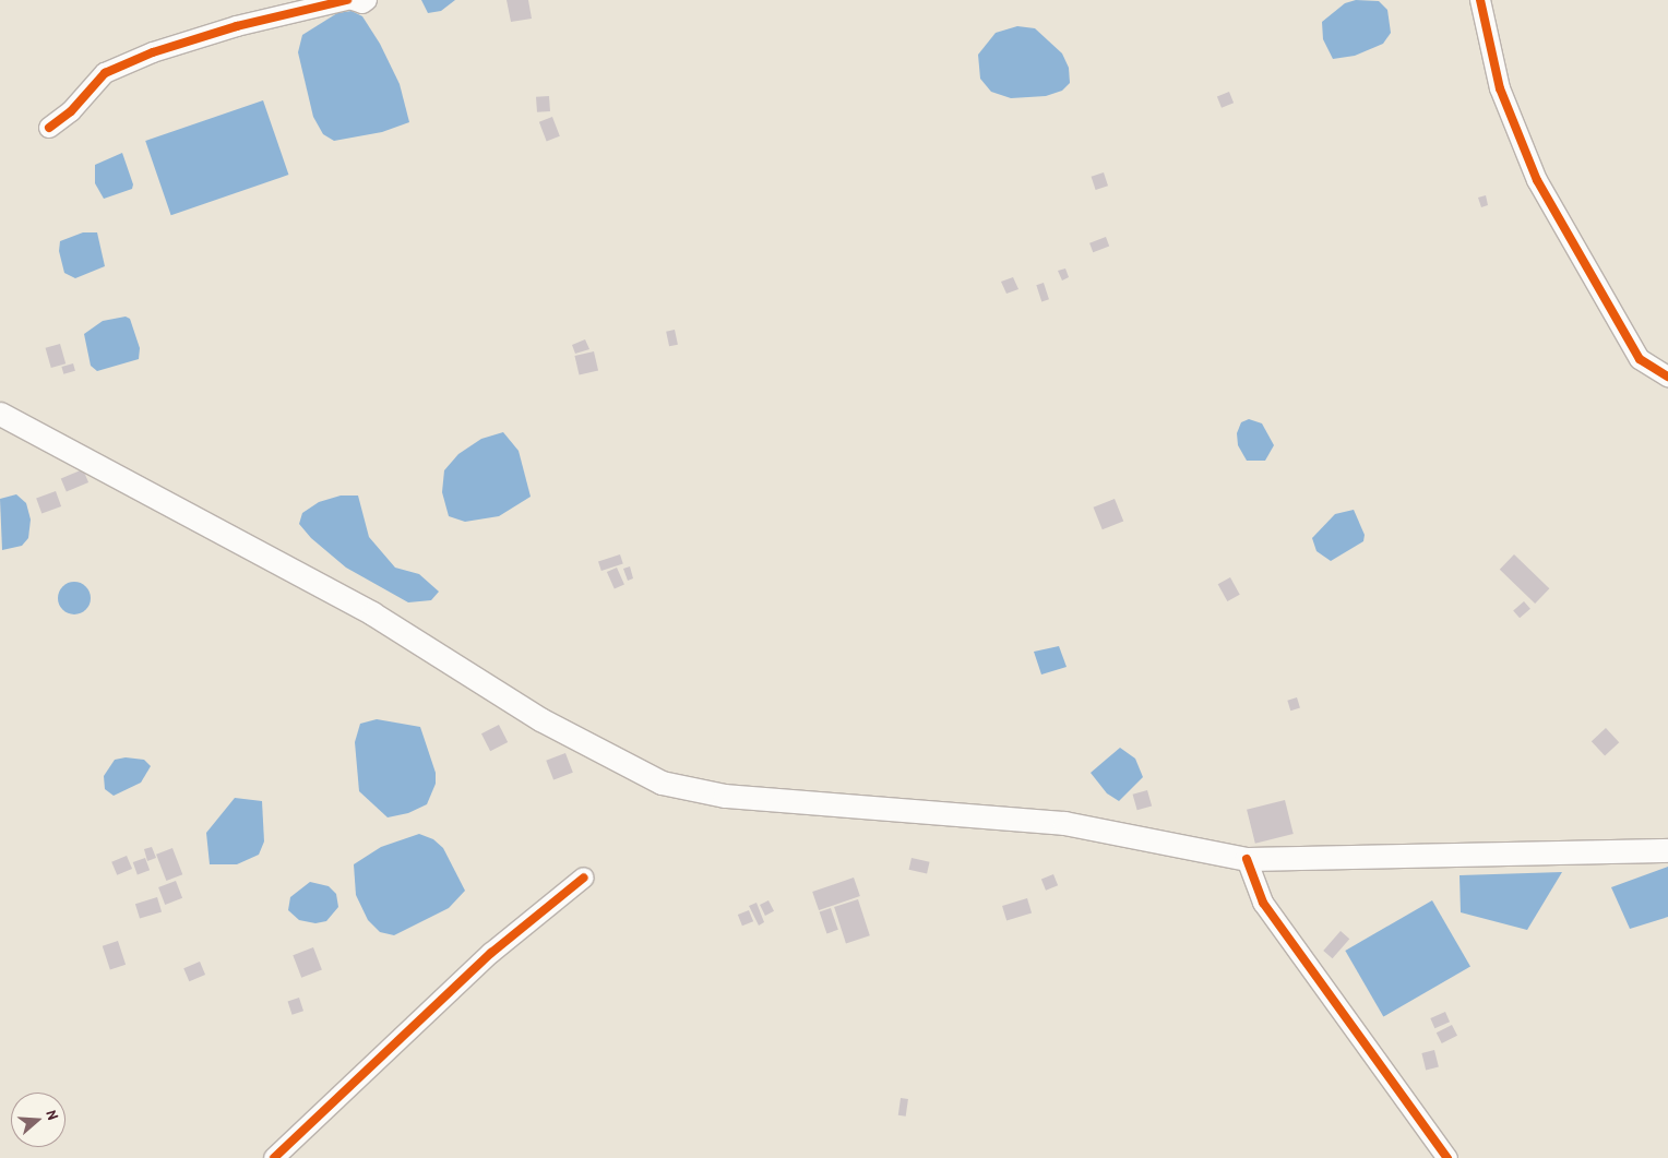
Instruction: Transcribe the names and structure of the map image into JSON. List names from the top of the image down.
{
  "north": "right"
}
